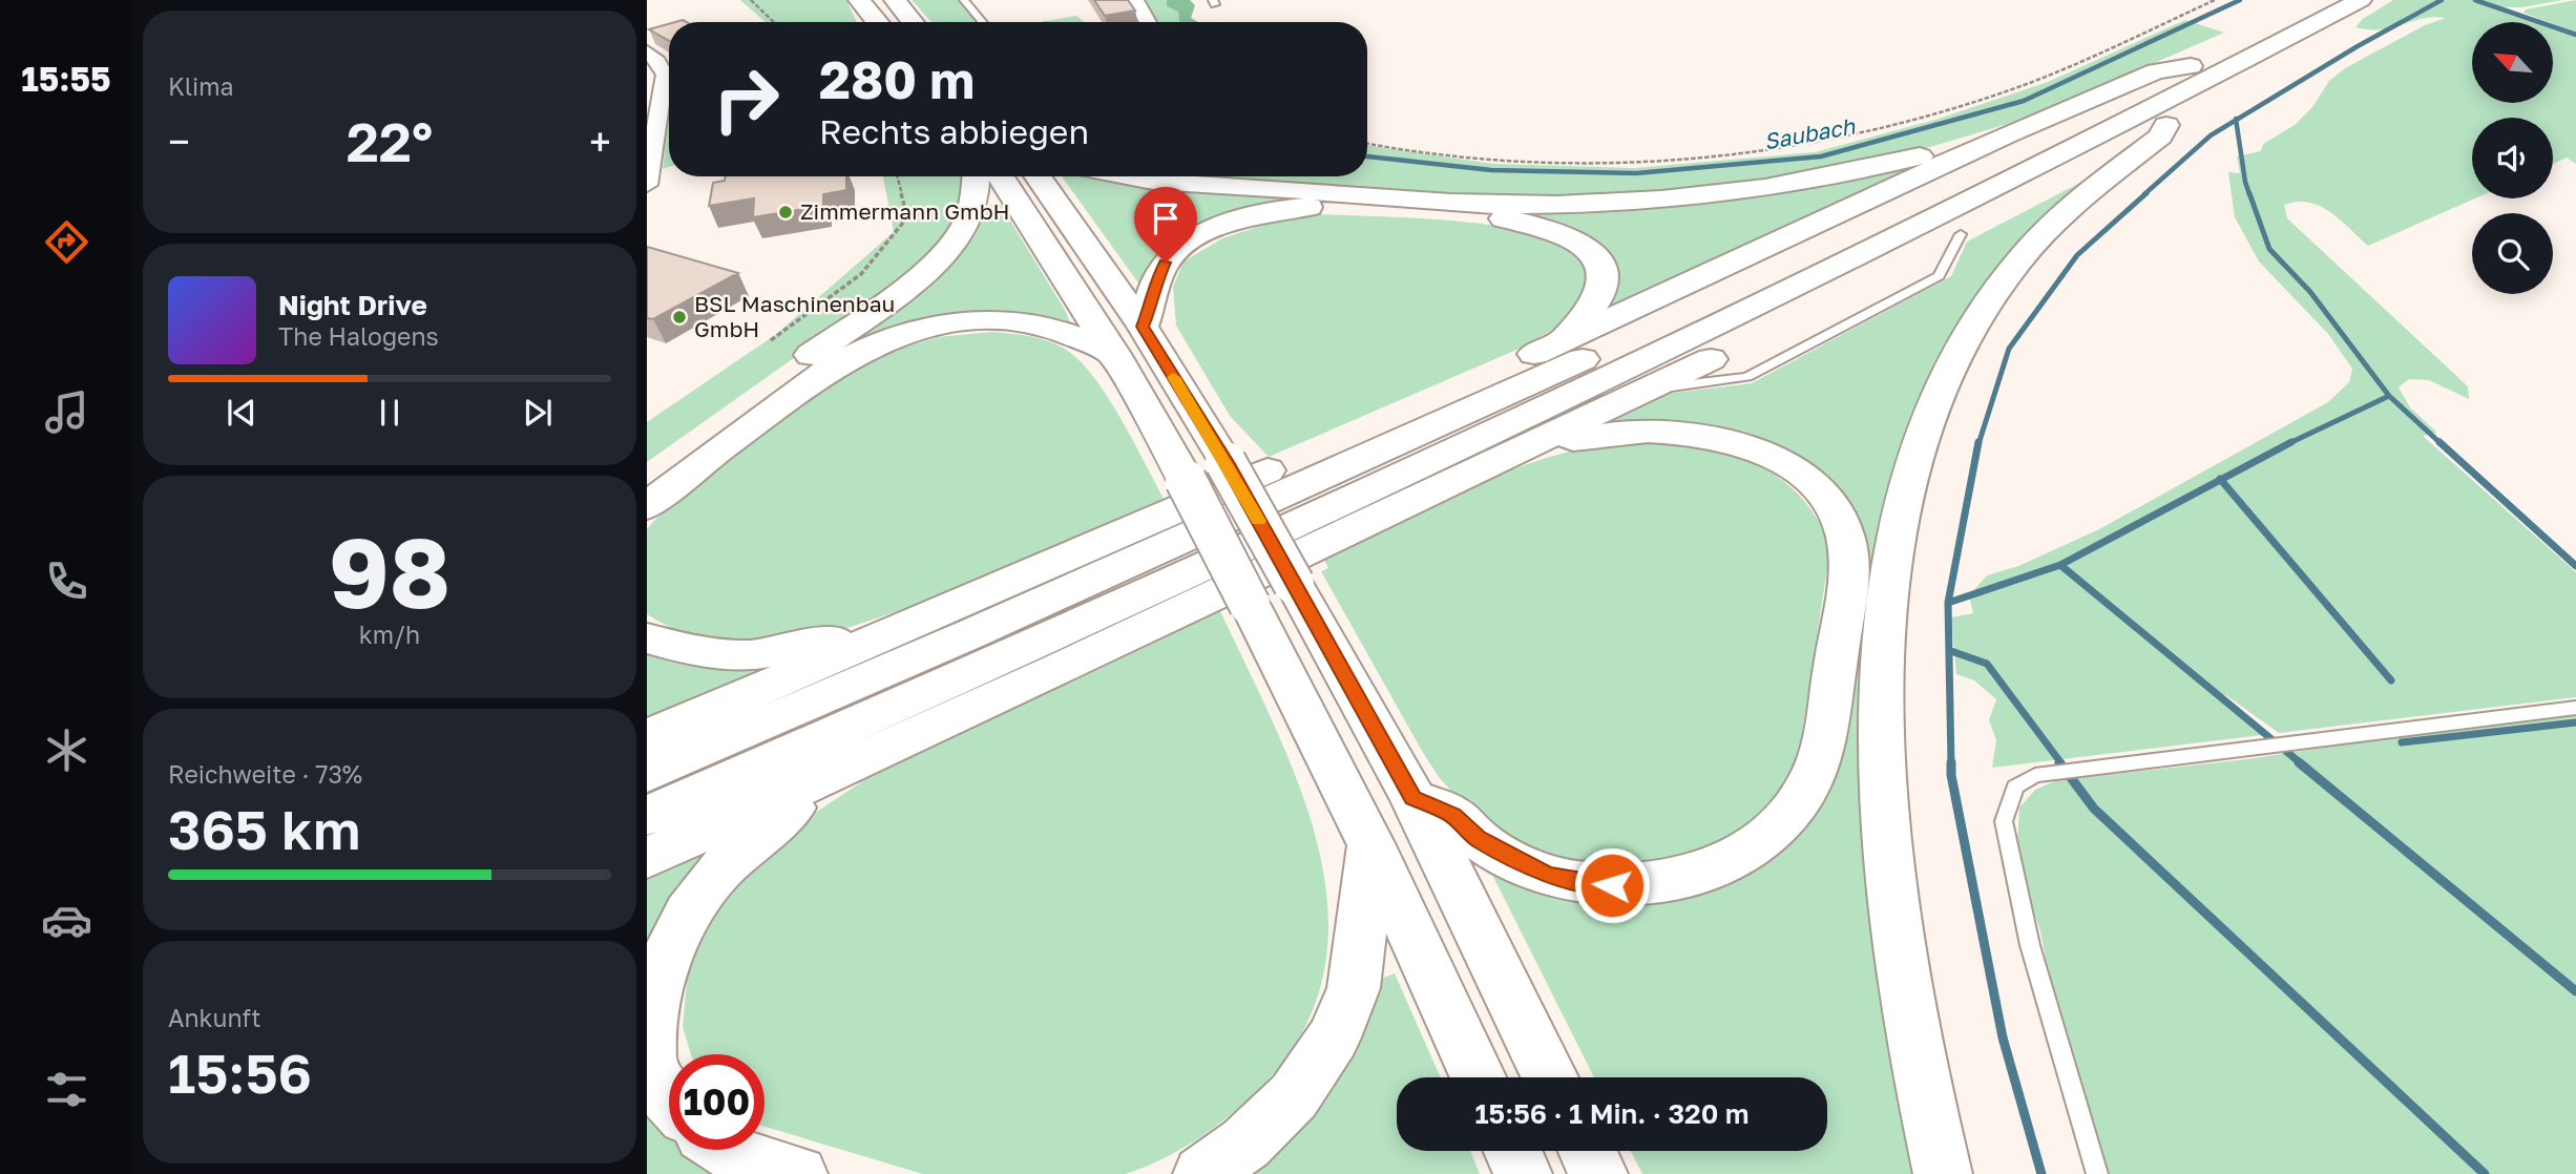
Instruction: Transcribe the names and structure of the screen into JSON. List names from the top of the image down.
{
  "water": ["Saubach"],
  "places": ["Zimmermann GmbH", "BSL Maschinenbau GmbH"],
  "north": "top left",
  "page": {
    "tabs": "15:55",
    "tile": [
      "Klima",
      ["98", "km/h"],
      ["Reichweite · 73%", "365 km"],
      ["Ankunft", "15:56"]
    ],
    "turn": ["280 m", "Rechts abbiegen"],
    "heat": ["−", "22°", "+"],
    "song": ["Night Drive", "The Halogens"],
    "limit": "100",
    "trip": "15:56 · 1 Min. · 320 m"
  }
}
